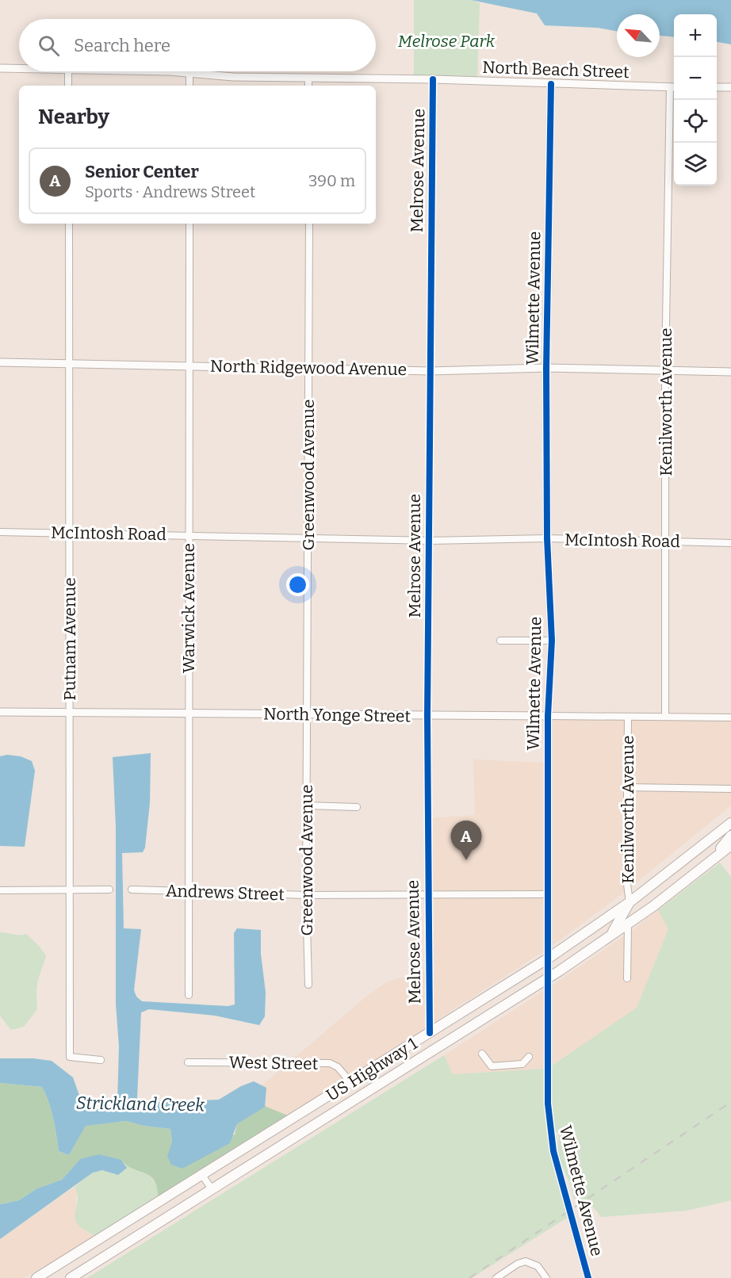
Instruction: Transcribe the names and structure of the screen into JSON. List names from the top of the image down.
{
  "streets": {
    "main road": ["US Highway 1"],
    "street": [
      "North Beach Street",
      "Melrose Avenue",
      "Wilmette Avenue",
      "North Ridgewood Avenue",
      "Kenilworth Avenue",
      "Greenwood Avenue",
      "McIntosh Road",
      "Warwick Avenue",
      "Putnam Avenue",
      "North Yonge Street",
      "Andrews Street",
      "West Street"
    ]
  },
  "crossings": [
    ["North Beach Street", "Melrose Avenue"],
    ["North Beach Street", "Wilmette Avenue"],
    ["North Beach Street", "Kenilworth Avenue"],
    ["Melrose Avenue", "North Ridgewood Avenue"],
    ["Melrose Avenue", "McIntosh Road"],
    ["Melrose Avenue", "North Yonge Street"],
    ["Melrose Avenue", "Andrews Street"],
    ["Melrose Avenue", "US Highway 1"],
    ["Wilmette Avenue", "North Ridgewood Avenue"],
    ["Wilmette Avenue", "McIntosh Road"],
    ["Wilmette Avenue", "North Yonge Street"],
    ["Wilmette Avenue", "Andrews Street"],
    ["Wilmette Avenue", "US Highway 1"],
    ["North Ridgewood Avenue", "Kenilworth Avenue"],
    ["North Ridgewood Avenue", "Greenwood Avenue"],
    ["North Ridgewood Avenue", "Warwick Avenue"],
    ["North Ridgewood Avenue", "Putnam Avenue"],
    ["Kenilworth Avenue", "McIntosh Road"],
    ["Kenilworth Avenue", "North Yonge Street"],
    ["Kenilworth Avenue", "US Highway 1"],
    ["Greenwood Avenue", "McIntosh Road"],
    ["Greenwood Avenue", "North Yonge Street"],
    ["Greenwood Avenue", "Andrews Street"],
    ["McIntosh Road", "Warwick Avenue"],
    ["McIntosh Road", "Putnam Avenue"],
    ["Warwick Avenue", "North Yonge Street"],
    ["Warwick Avenue", "Andrews Street"],
    ["Putnam Avenue", "North Yonge Street"],
    ["West Street", "US Highway 1"]
  ],
  "water": ["Strickland Creek"],
  "parks": ["Melrose Park"],
  "north": "top left",
  "page": {
    "map_buttons": ["+", "−"],
    "search": "Search here",
    "heading": "Nearby",
    "list": [
      {
        "mark": "A",
        "name": "Senior Center",
        "note": "Sports · Andrews Street",
        "value": "390 m"
      }
    ],
    "pins": "A"
  }
}
